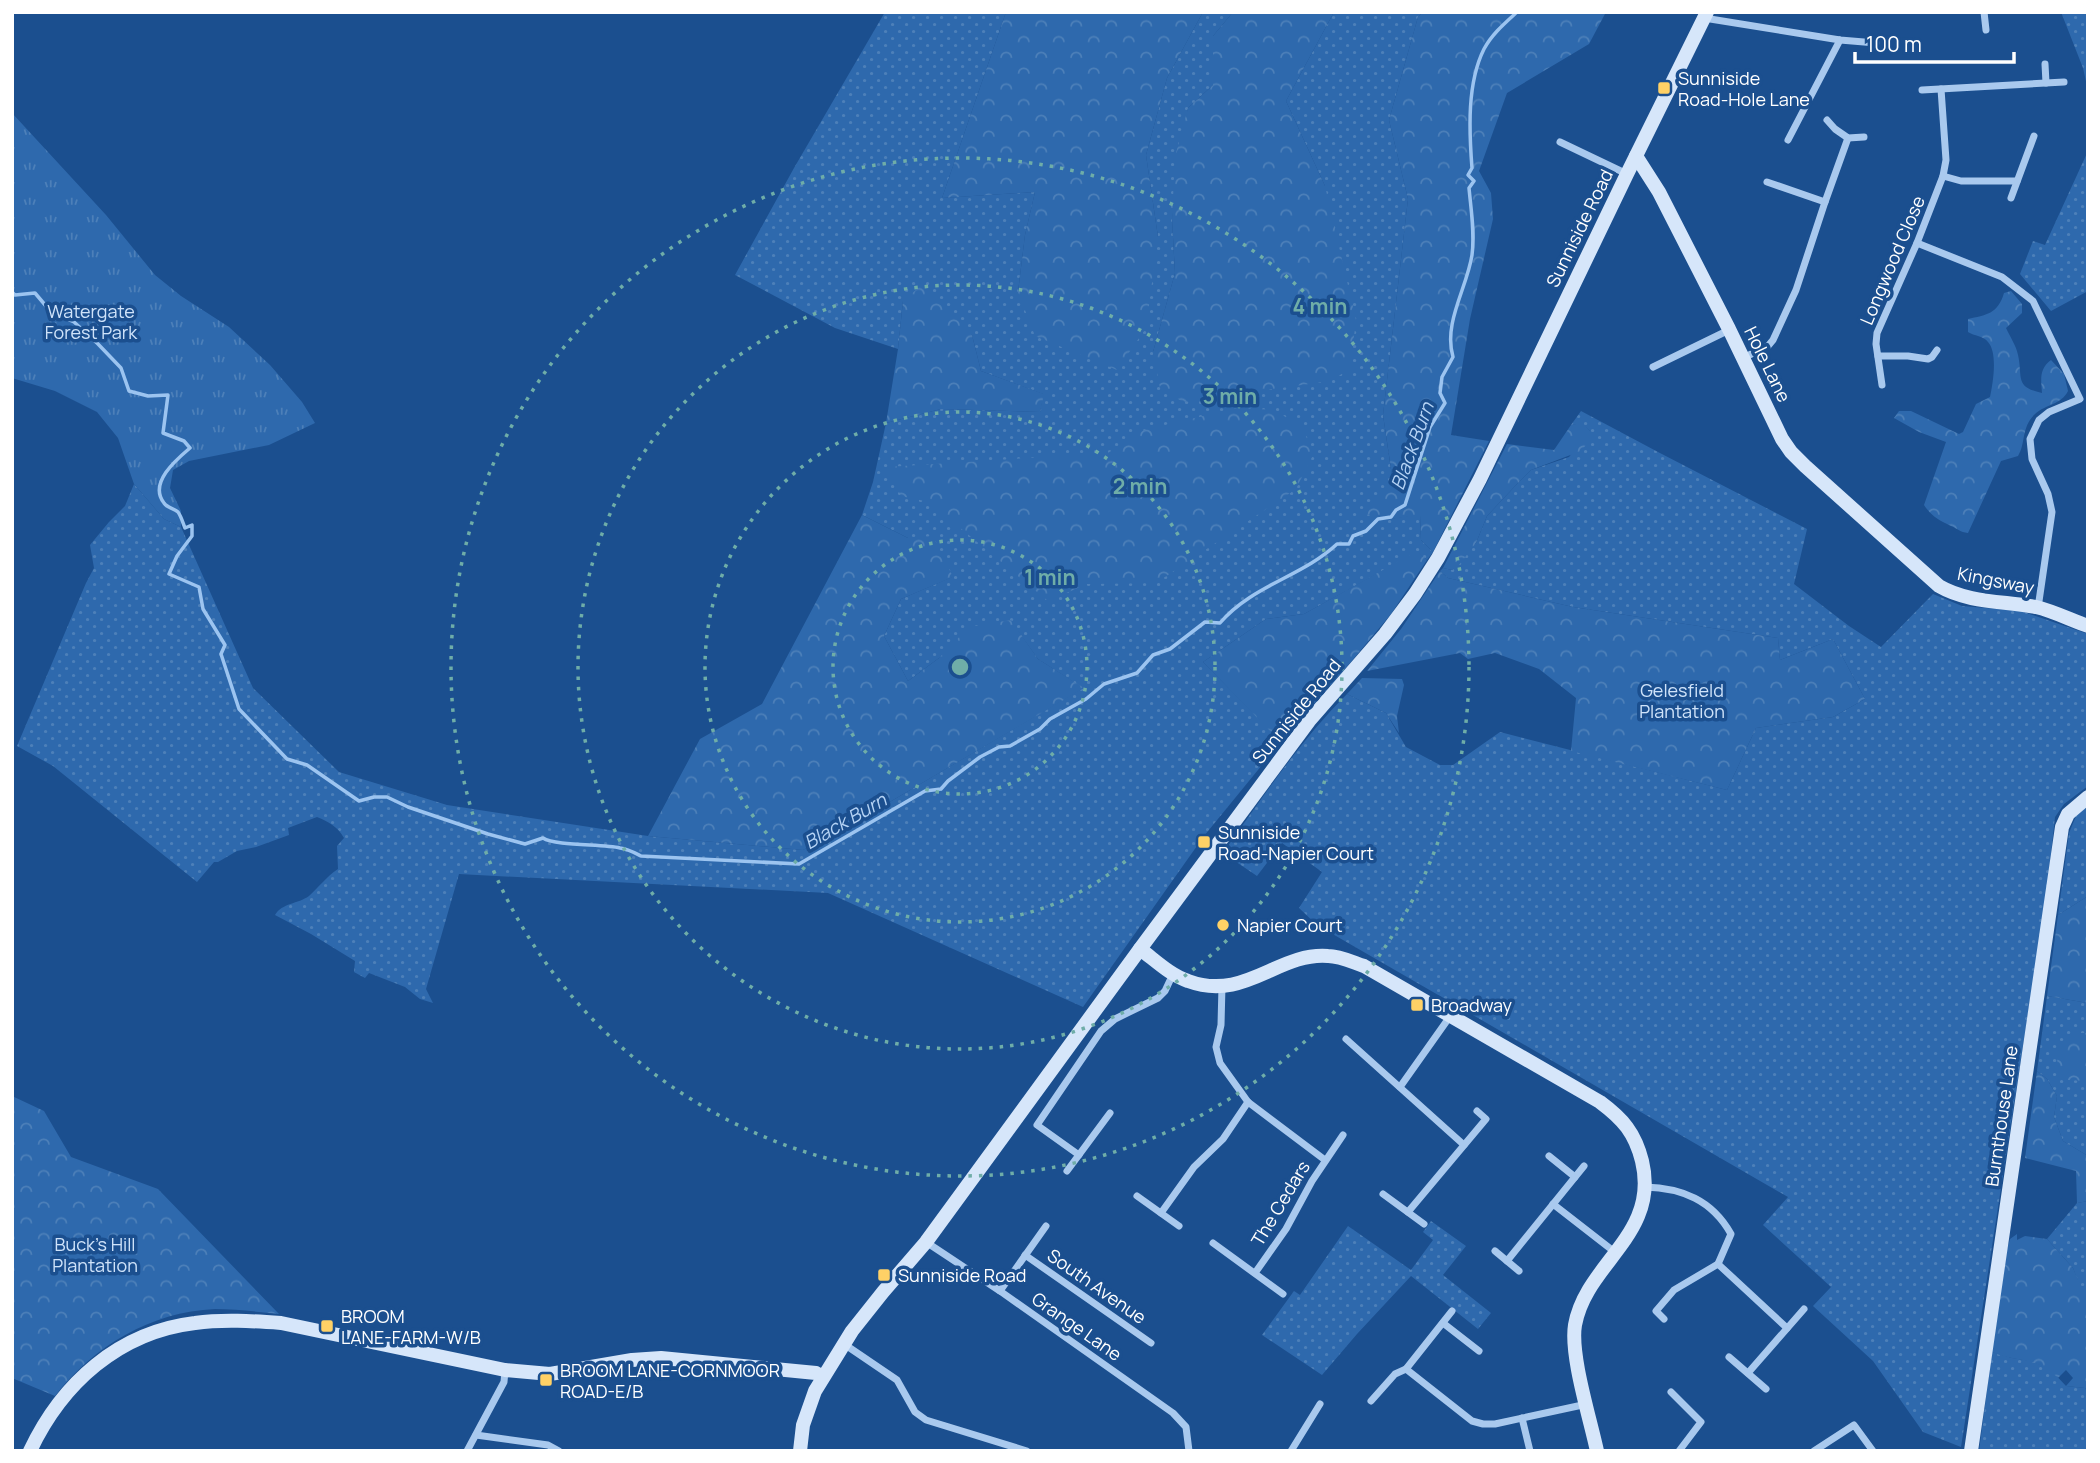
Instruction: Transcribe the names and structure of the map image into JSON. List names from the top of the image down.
{
  "streets": {
    "street": [
      "Sunniside Road",
      "Longwood Close",
      "Hole Lane",
      "Kingsway",
      "Burnthouse Lane",
      "The Cedars",
      "South Avenue",
      "Grange Lane"
    ]
  },
  "crossings": [
    ["Sunniside Road", "Hole Lane"],
    ["Sunniside Road", "Grange Lane"],
    ["Hole Lane", "Kingsway"]
  ],
  "water": ["Black Burn"],
  "parks": ["Watergate Forest Park", "Gelesfield Plantation", "Buck's Hill Plantation"],
  "places": {
    "transit": [
      "Sunniside Road-Hole Lane",
      "Sunniside Road-Napier Court",
      "Broadway",
      "Sunniside Road",
      "BROOM LANE-FARM-W/B",
      "BROOM LANE-CORNMOOR ROAD-E/B"
    ],
    "other": ["Napier Court"]
  },
  "scale_bar": "100 m",
  "rings": [
    "4 min",
    "3 min",
    "2 min",
    "1 min"
  ]
}
